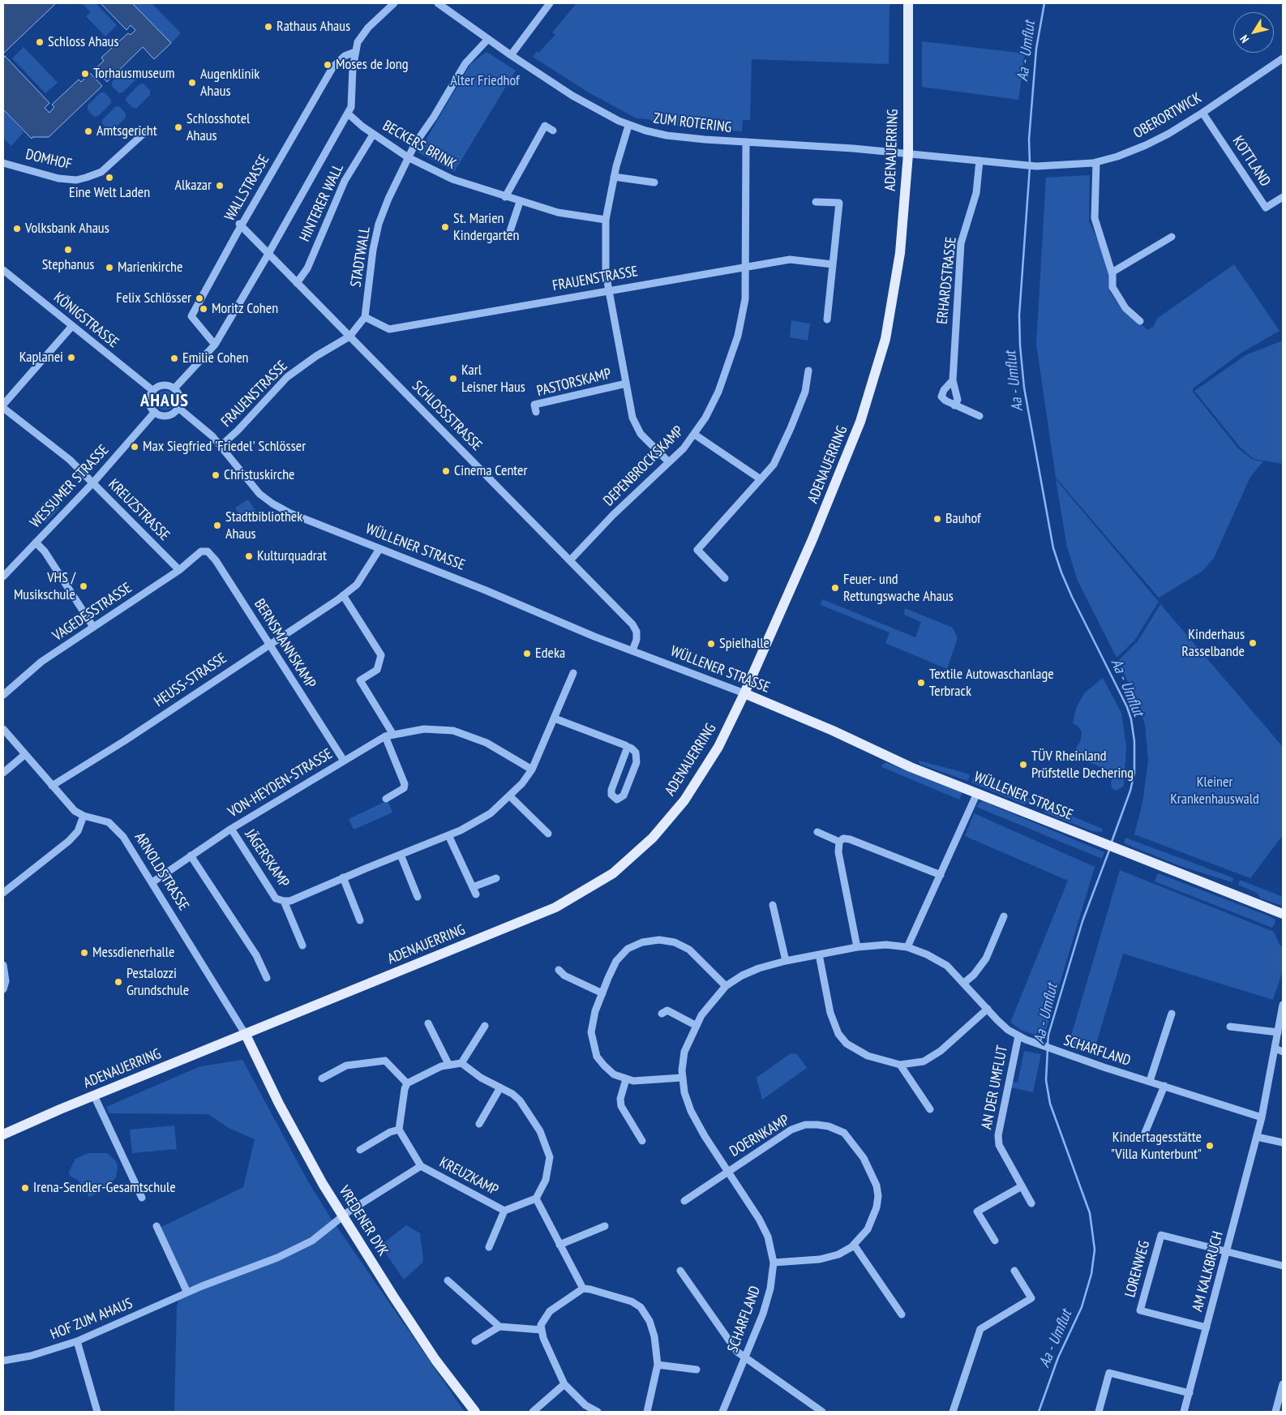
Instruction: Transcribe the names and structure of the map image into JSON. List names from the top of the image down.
{
  "streets": {
    "main road": ["ADENAUERRING", "WÜLLENER STRASSE", "VREDENER DYK"],
    "street": [
      "OBERORTWICK",
      "ZUM ROTERING",
      "BECKERS BRINK",
      "DOMHOF",
      "KOTTLAND",
      "WALLSTRASSE",
      "HINTERER WALL",
      "STADTWALL",
      "FRAUENSTRASSE",
      "ERHARDSTRASSE",
      "KÖNIGSTRASSE",
      "PASTORSKAMP",
      "SCHLOSSSTRASSE",
      "DEPENBROCKSKAMP",
      "WESSUMER STRASSE",
      "KREUZSTRASSE",
      "VAGEDESSTRASSE",
      "BERNSMANNSKAMP",
      "HEUSS-STRASSE",
      "VON-HEYDEN-STRASSE",
      "JÄGERSKAMP",
      "ARNOLDSTRASSE",
      "SCHARFLAND",
      "AN DER UMFLUT",
      "DOERNKAMP",
      "KREUZKAMP",
      "LORENWEG",
      "AM KALKBRUCH",
      "HOF ZUM AHAUS"
    ]
  },
  "crossings": [
    ["OBERORTWICK", "ZUM ROTERING"],
    ["OBERORTWICK", "ADENAUERRING"],
    ["OBERORTWICK", "KOTTLAND"],
    ["OBERORTWICK", "ERHARDSTRASSE"],
    ["ZUM ROTERING", "ADENAUERRING"],
    ["ZUM ROTERING", "STADTWALL"],
    ["ZUM ROTERING", "PASTORSKAMP"],
    ["ZUM ROTERING", "DEPENBROCKSKAMP"],
    ["BECKERS BRINK", "HINTERER WALL"],
    ["BECKERS BRINK", "STADTWALL"],
    ["BECKERS BRINK", "PASTORSKAMP"],
    ["ADENAUERRING", "WÜLLENER STRASSE"],
    ["ADENAUERRING", "ARNOLDSTRASSE"],
    ["ADENAUERRING", "VREDENER DYK"],
    ["WALLSTRASSE", "SCHLOSSSTRASSE"],
    ["HINTERER WALL", "SCHLOSSSTRASSE"],
    ["STADTWALL", "FRAUENSTRASSE"],
    ["FRAUENSTRASSE", "PASTORSKAMP"],
    ["FRAUENSTRASSE", "SCHLOSSSTRASSE"],
    ["FRAUENSTRASSE", "DEPENBROCKSKAMP"],
    ["FRAUENSTRASSE", "WÜLLENER STRASSE"],
    ["KÖNIGSTRASSE", "WESSUMER STRASSE"],
    ["KÖNIGSTRASSE", "WÜLLENER STRASSE"],
    ["PASTORSKAMP", "DEPENBROCKSKAMP"],
    ["SCHLOSSSTRASSE", "DEPENBROCKSKAMP"],
    ["SCHLOSSSTRASSE", "WÜLLENER STRASSE"],
    ["WESSUMER STRASSE", "KREUZSTRASSE"],
    ["WESSUMER STRASSE", "WÜLLENER STRASSE"],
    ["KREUZSTRASSE", "VAGEDESSTRASSE"],
    ["WÜLLENER STRASSE", "HEUSS-STRASSE"],
    ["VAGEDESSTRASSE", "BERNSMANNSKAMP"],
    ["BERNSMANNSKAMP", "HEUSS-STRASSE"],
    ["BERNSMANNSKAMP", "VON-HEYDEN-STRASSE"],
    ["HEUSS-STRASSE", "ARNOLDSTRASSE"],
    ["VON-HEYDEN-STRASSE", "JÄGERSKAMP"],
    ["VON-HEYDEN-STRASSE", "ARNOLDSTRASSE"],
    ["ARNOLDSTRASSE", "VREDENER DYK"],
    ["SCHARFLAND", "AN DER UMFLUT"],
    ["SCHARFLAND", "DOERNKAMP"],
    ["SCHARFLAND", "AM KALKBRUCH"],
    ["KREUZKAMP", "VREDENER DYK"],
    ["KREUZKAMP", "HOF ZUM AHAUS"],
    ["VREDENER DYK", "HOF ZUM AHAUS"],
    ["LORENWEG", "AM KALKBRUCH"]
  ],
  "districts": ["AHAUS"],
  "water": ["Aa - Umflut"],
  "parks": ["Alter Friedhof", "Kleiner Krankenhauswald"],
  "places": [
    "Rathaus Ahaus",
    "Schloss Ahaus",
    "Moses de Jong",
    "Torhausmuseum",
    "Augenklinik Ahaus",
    "Schlosshotel Ahaus",
    "Amtsgericht",
    "Eine Welt Laden",
    "Alkazar",
    "St. Marien Kindergarten",
    "Volksbank Ahaus",
    "Stephanus",
    "Marienkirche",
    "Felix Schlösser",
    "Moritz Cohen",
    "Kaplanei",
    "Emilie Cohen",
    "Karl Leisner Haus",
    "Max Siegfried 'Friedel' Schlösser",
    "Cinema Center",
    "Christuskirche",
    "Bauhof",
    "Stadtbibliothek Ahaus",
    "Kulturquadrat",
    "VHS / Musikschule",
    "Feuer- und Rettungswache Ahaus",
    "Kinderhaus Rasselbande",
    "Spielhalle",
    "Edeka",
    "Textile Autowaschanlage Terbrack",
    "TÜV Rheinland Prüfstelle Dechering",
    "Messdienerhalle",
    "Pestalozzi Grundschule",
    "Kindertagesstätte \"Villa Kunterbunt\"",
    "Irena-Sendler-Gesamtschule"
  ],
  "north": "bottom left"
}
